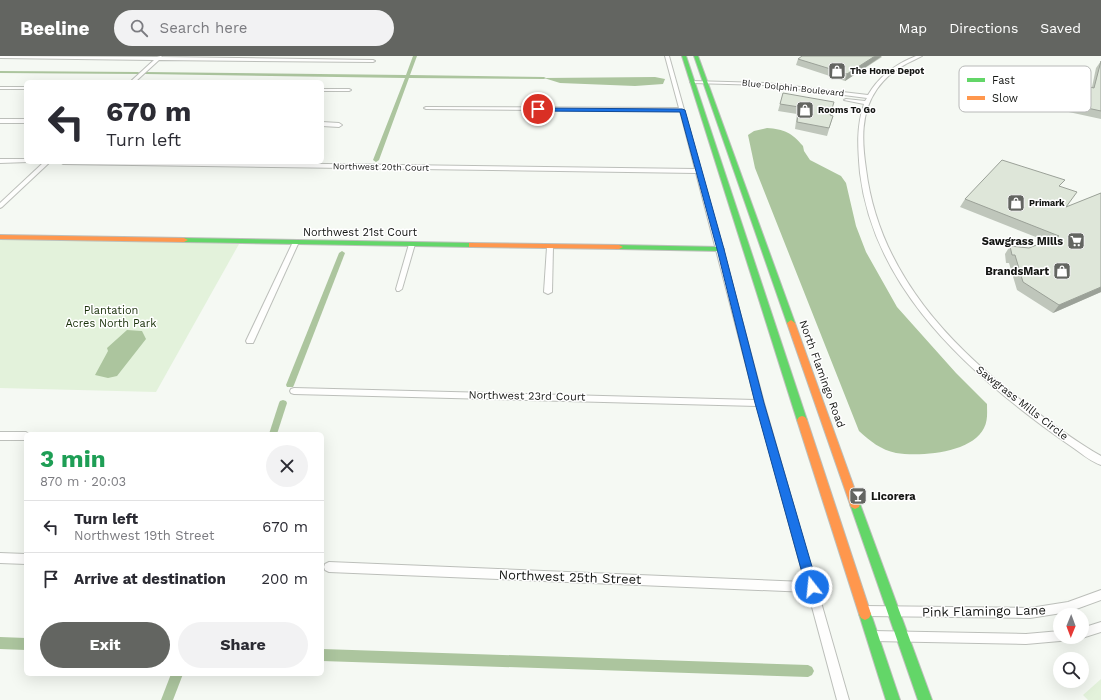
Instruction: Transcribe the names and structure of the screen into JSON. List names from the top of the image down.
{
  "streets": {
    "main road": ["Northwest 21st Court", "North Flamingo Road"],
    "street": [
      "Blue Dolphin Boulevard",
      "Northwest 20th Court",
      "Northwest 23rd Court",
      "Sawgrass Mills Circle",
      "Northwest 25th Street",
      "Pink Flamingo Lane"
    ]
  },
  "crossings": [
    ["Blue Dolphin Boulevard", "North Flamingo Road"],
    ["Blue Dolphin Boulevard", "Sawgrass Mills Circle"],
    ["North Flamingo Road", "Pink Flamingo Lane"]
  ],
  "parks": ["Plantation Acres North Park"],
  "places": {
    "shop": [
      "The Home Depot",
      "Rooms To Go",
      "Primark",
      "BrandsMart"
    ],
    "supermarket": ["Sawgrass Mills"],
    "bar": ["Licorera"]
  },
  "legend": ["Fast", "Slow"],
  "north": "bottom",
  "page": {
    "header": "Beeline",
    "search": "Search here",
    "nav": ["Map", "Directions", "Saved"],
    "turn": ["670 m", "Turn left"],
    "heading": ["3 min", "870 m · 20:03"],
    "list": [
      {
        "name": "Turn left",
        "note": "Northwest 19th Street",
        "value": "670 m"
      },
      {
        "name": "Arrive at destination",
        "value": "200 m"
      }
    ],
    "buttons": ["Exit", "Share"]
  }
}
